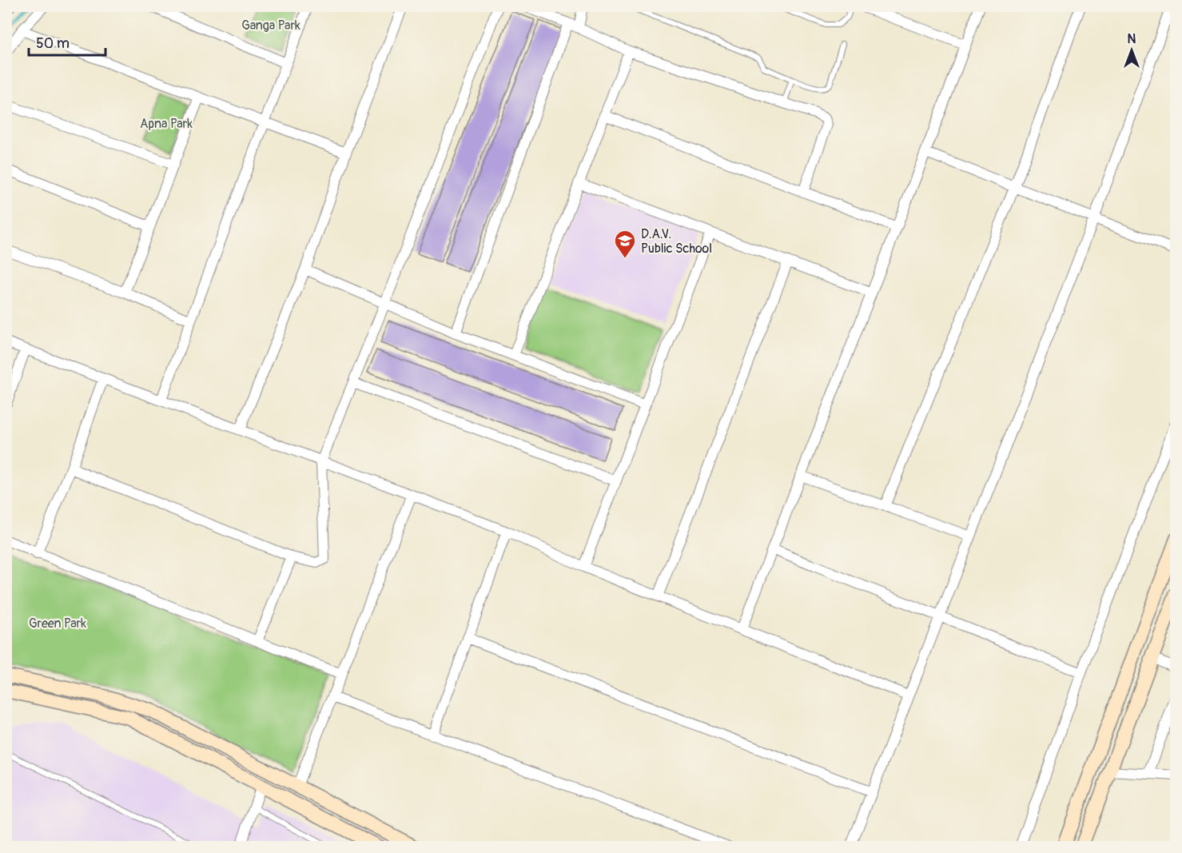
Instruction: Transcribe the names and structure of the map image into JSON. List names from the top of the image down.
{
  "parks": ["Ganga Park", "Apna Park", "Green Park"],
  "places": {
    "school or university": ["D.A.V. Public School"]
  },
  "scale_bar": "50 m",
  "north": "top"
}
